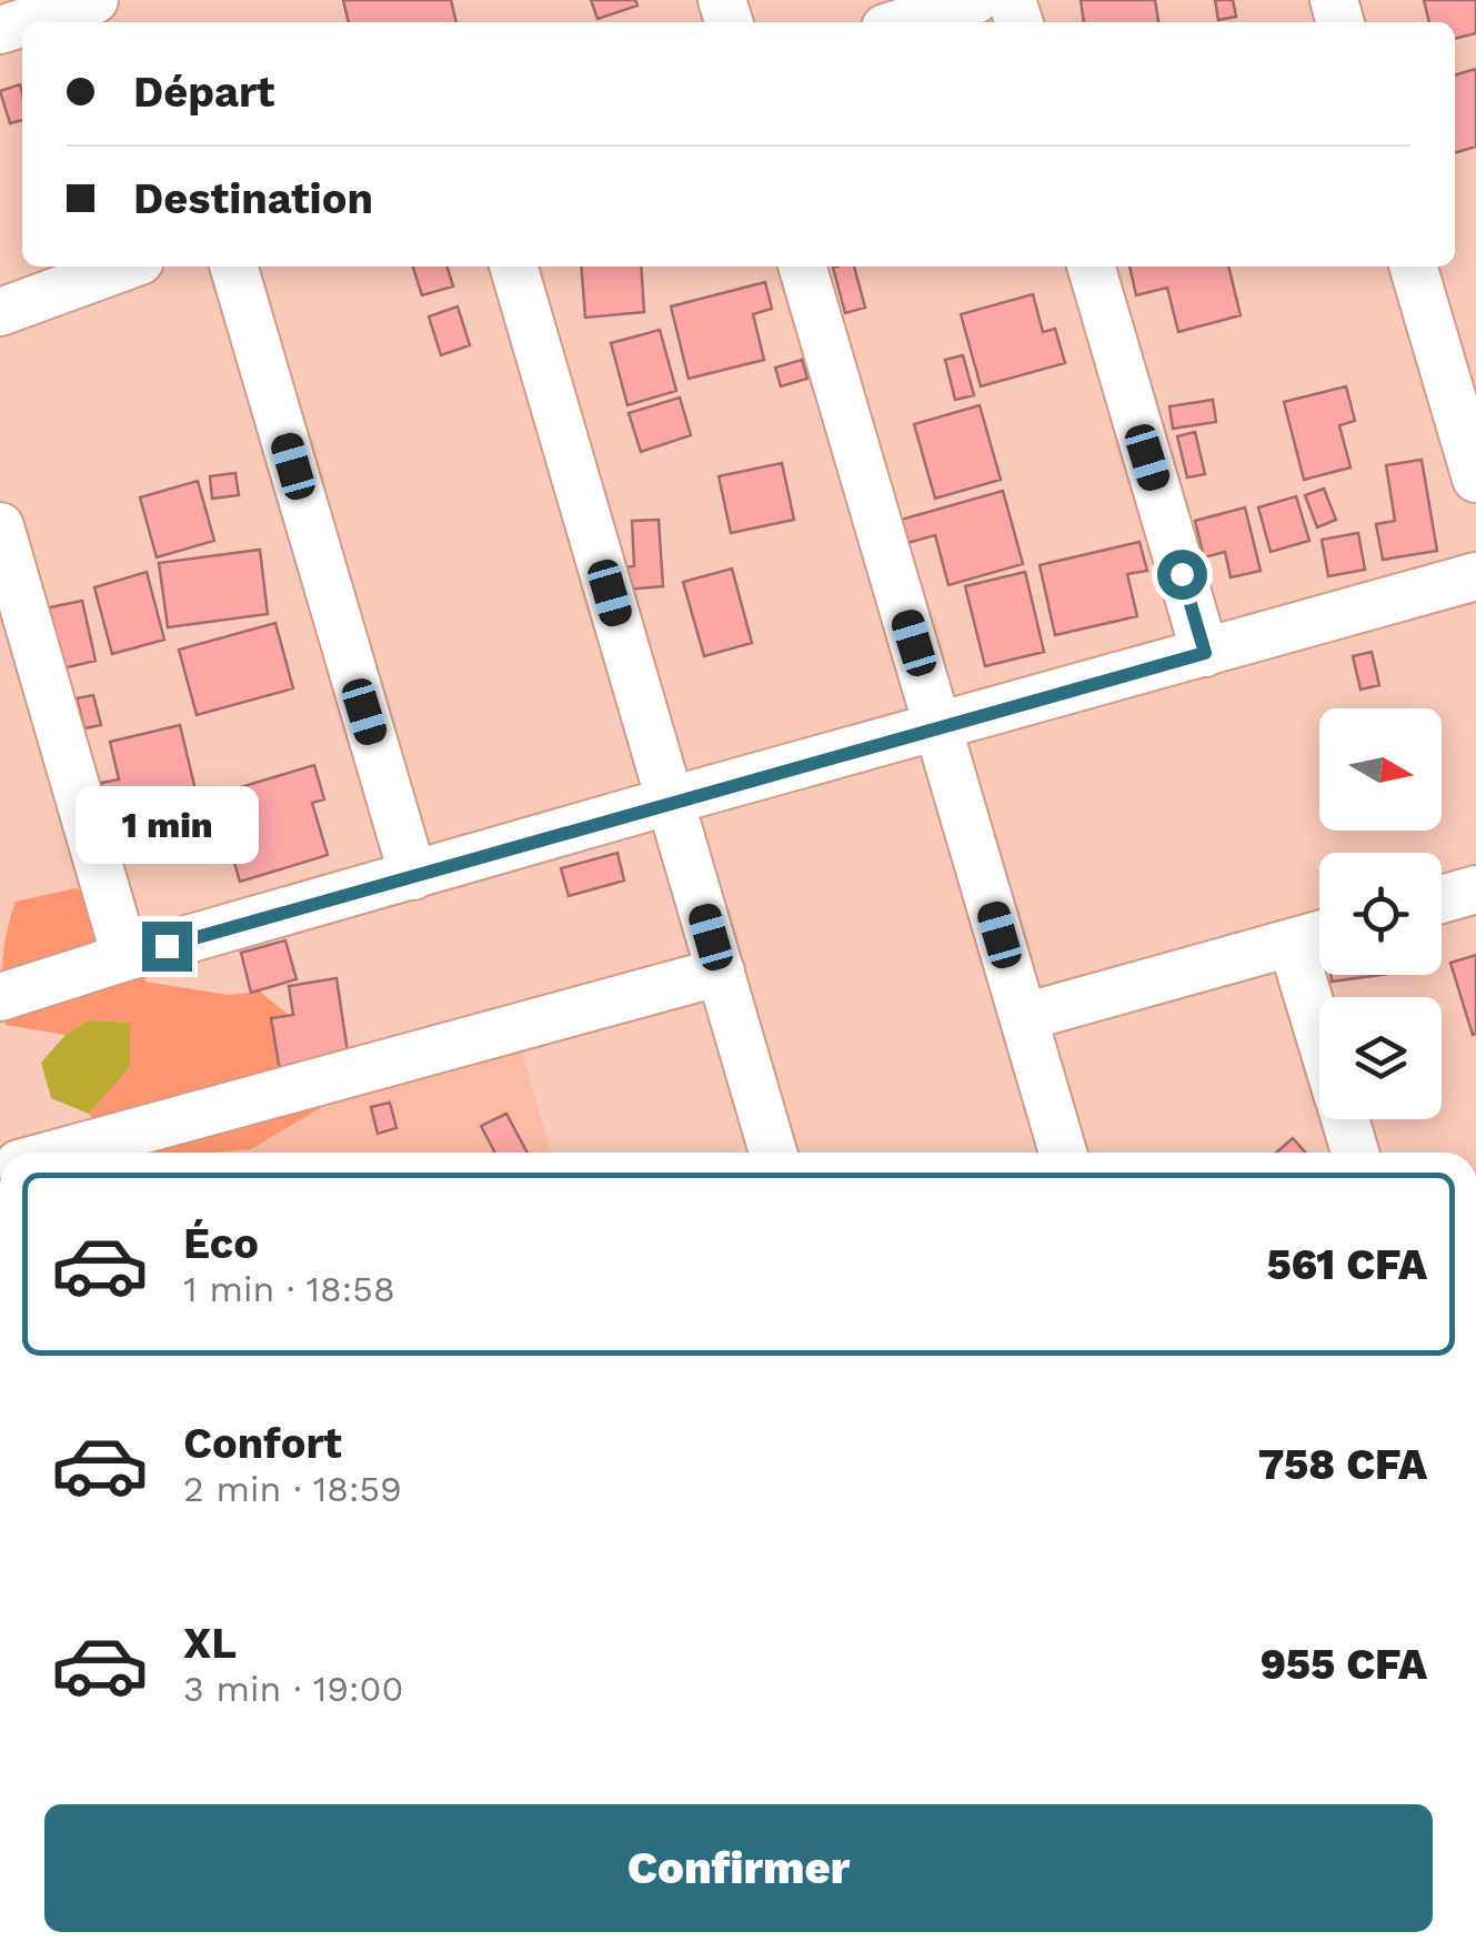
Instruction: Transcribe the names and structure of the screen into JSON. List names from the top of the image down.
{
  "north": "right",
  "page": {
    "banner": ["Départ", "Destination"],
    "bubble": "1 min",
    "list": [
      {
        "name": "Éco",
        "note": "1 min · 18:58",
        "value": "561 CFA"
      },
      {
        "name": "Confort",
        "note": "2 min · 18:59",
        "value": "758 CFA"
      },
      {
        "name": "XL",
        "note": "3 min · 19:00",
        "value": "955 CFA"
      }
    ],
    "buttons": "Confirmer"
  }
}
